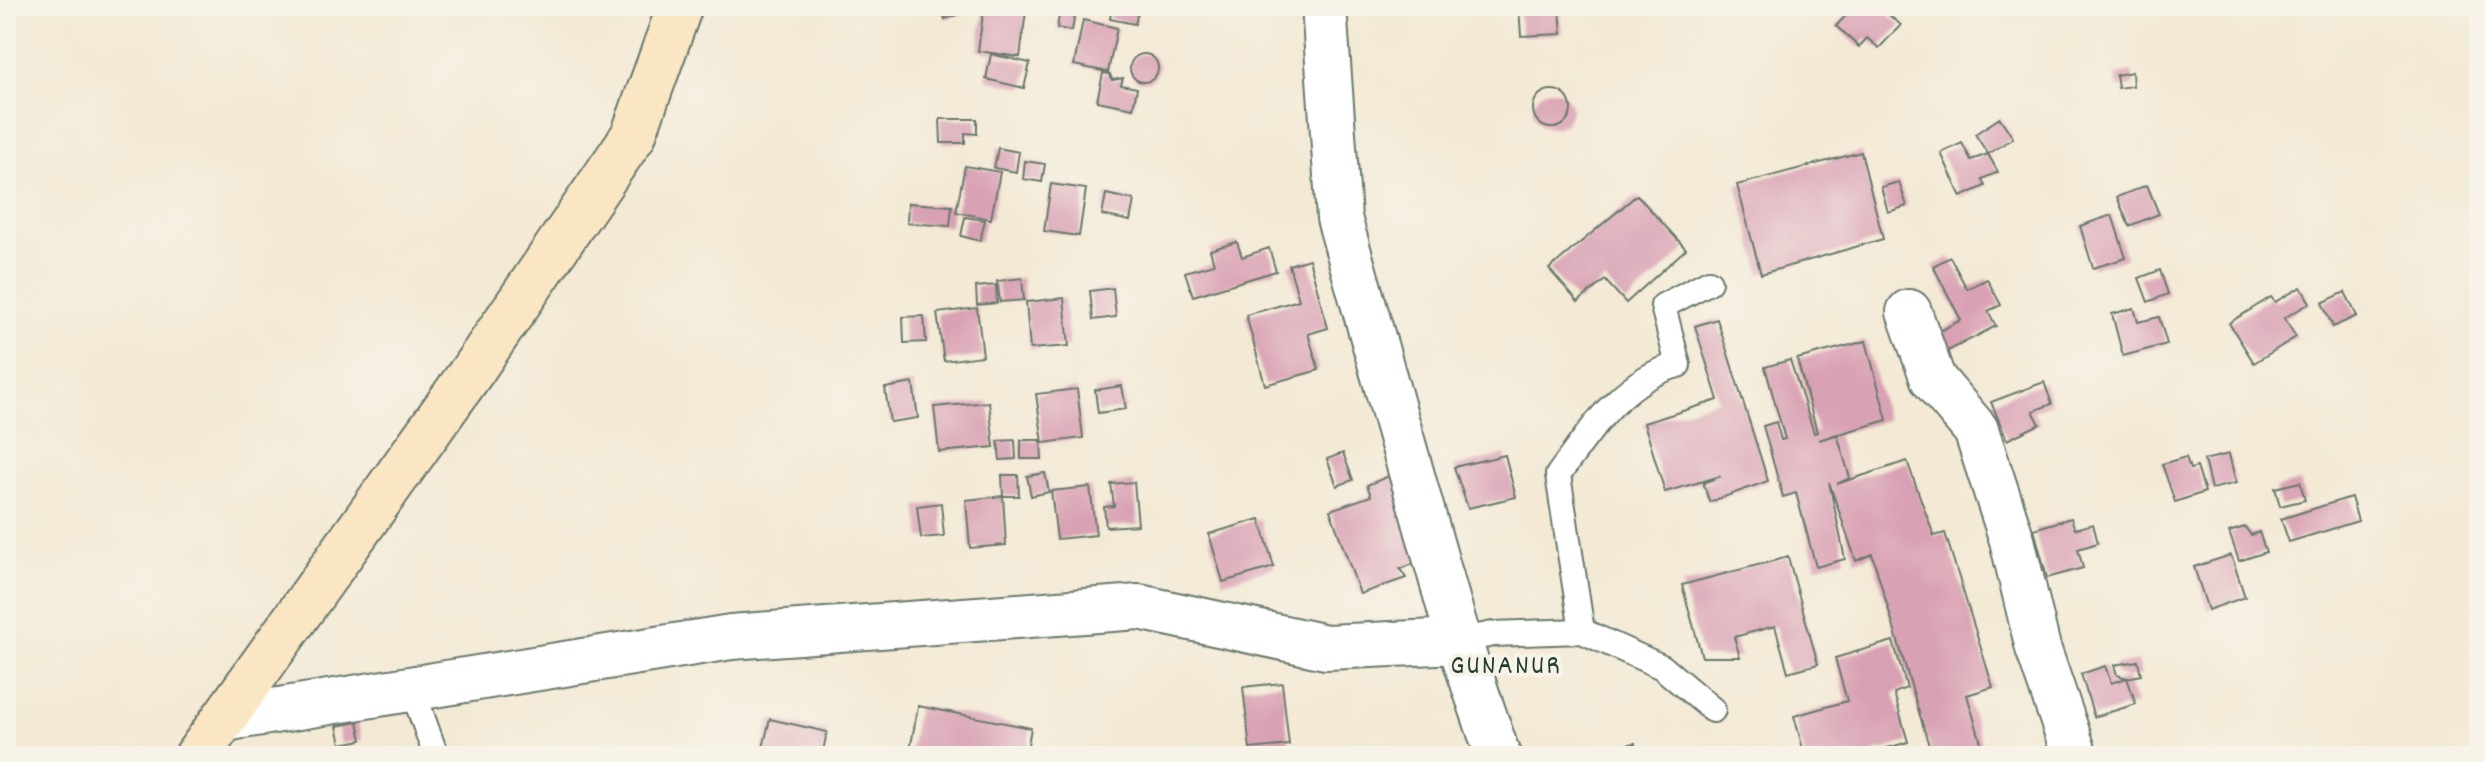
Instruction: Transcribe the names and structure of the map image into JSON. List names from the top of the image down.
{
  "districts": ["GUNANUR"]
}
